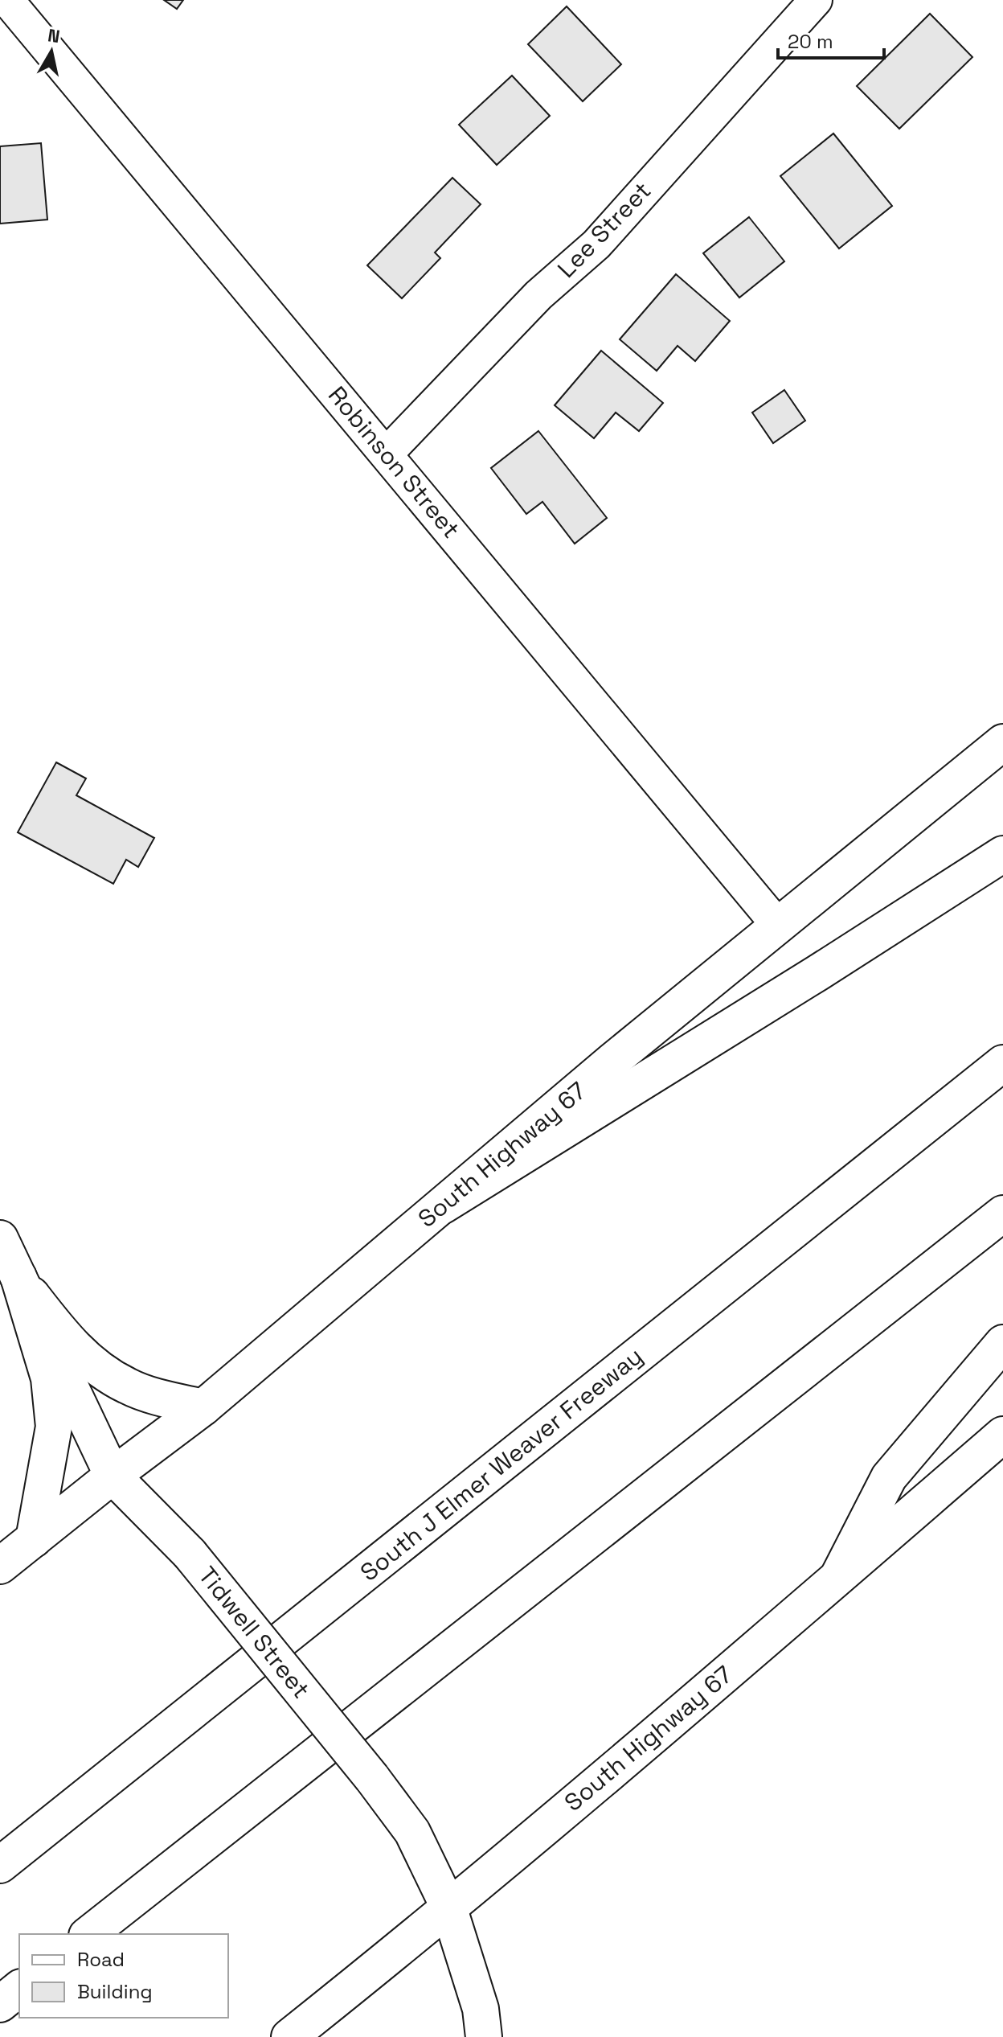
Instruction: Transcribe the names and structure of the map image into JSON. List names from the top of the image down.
{
  "streets": {
    "main road": ["South Highway 67", "South J Elmer Weaver Freeway", "Tidwell Street"],
    "street": ["Lee Street", "Robinson Street"]
  },
  "crossings": [
    ["Lee Street", "Robinson Street"],
    ["Robinson Street", "South Highway 67"],
    ["South Highway 67", "Tidwell Street"]
  ],
  "legend": ["Road", "Building"],
  "scale_bar": "20 m",
  "north": "top"
}
